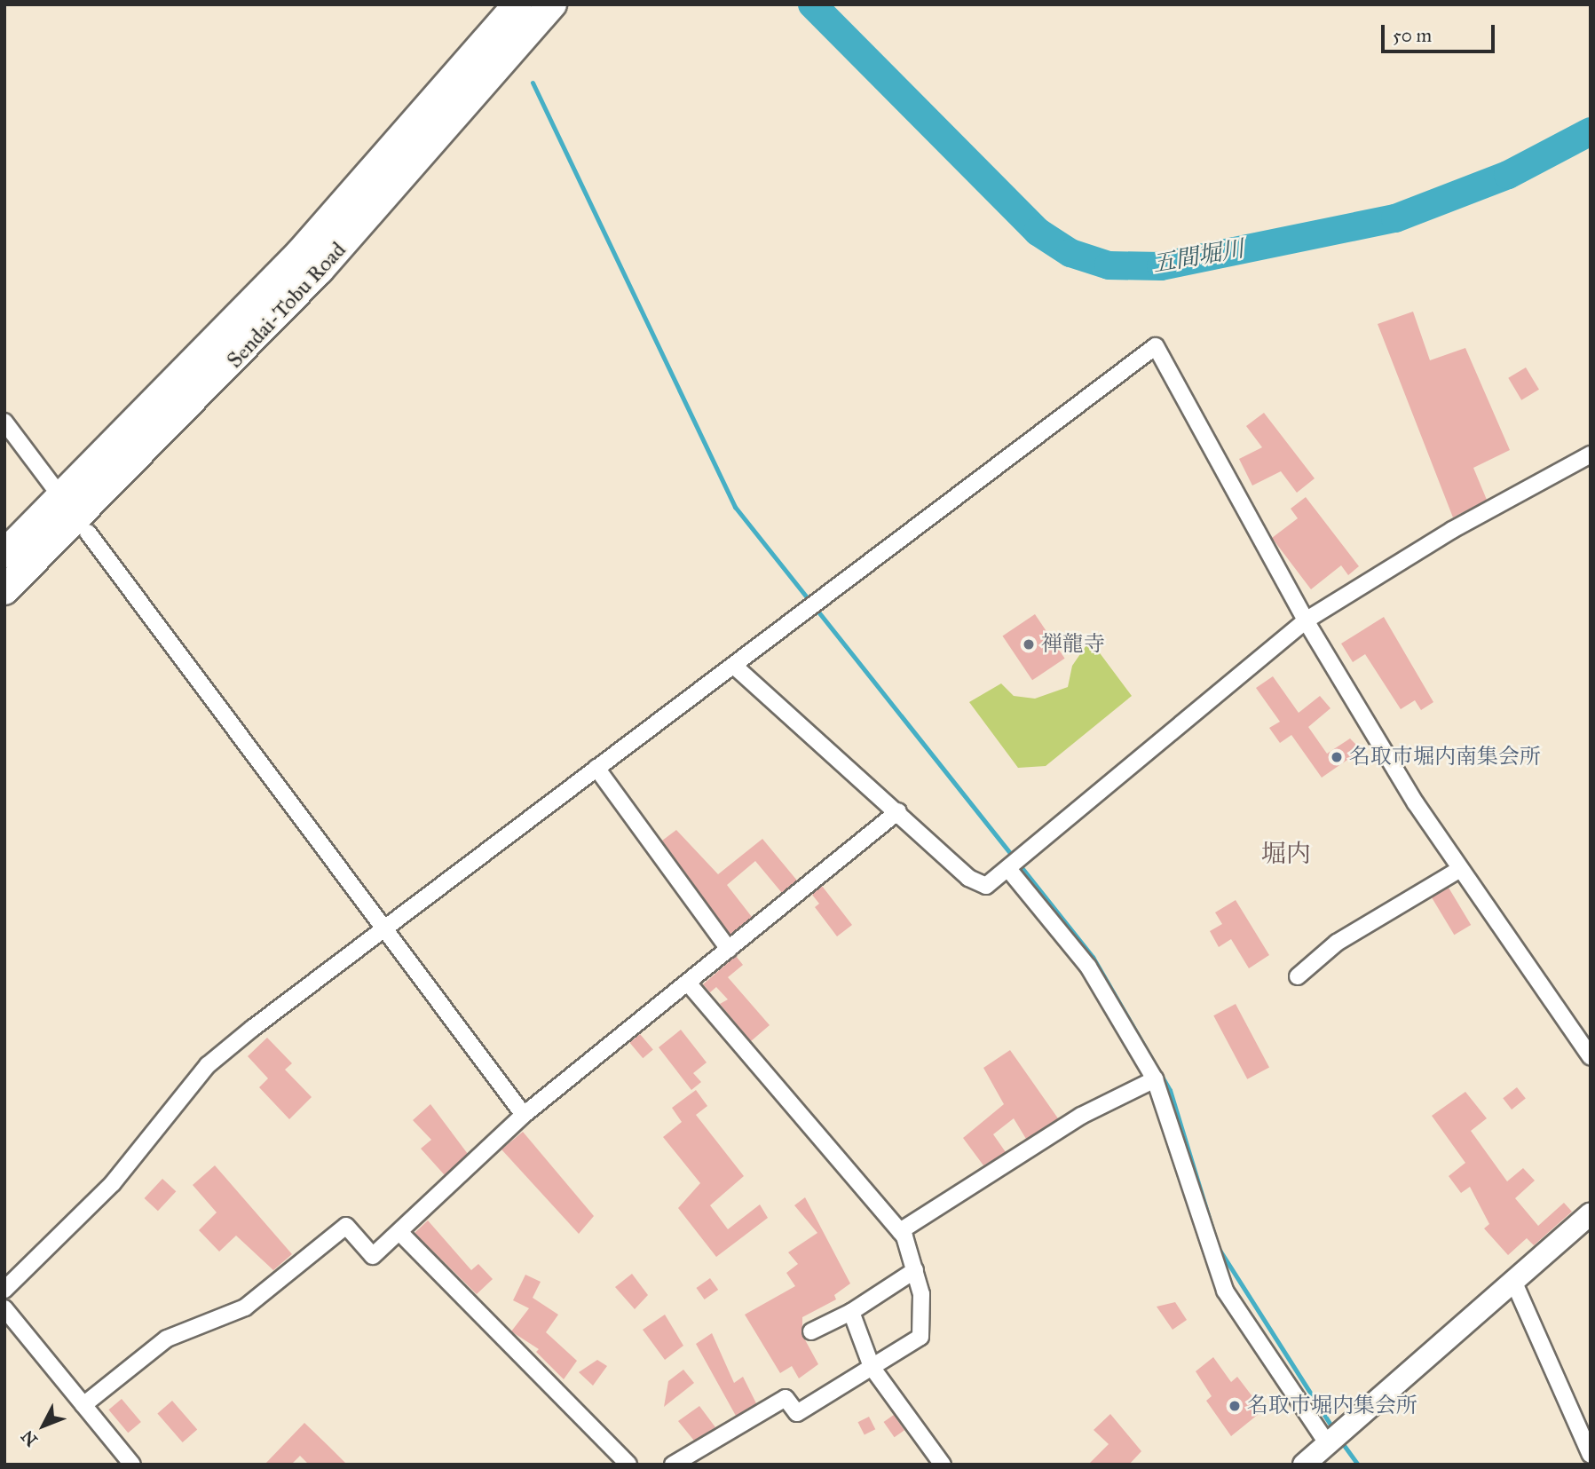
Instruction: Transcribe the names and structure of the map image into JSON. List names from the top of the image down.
{
  "streets": {
    "highway": ["Sendai-Tobu Road"]
  },
  "districts": ["堀内"],
  "water": ["五間堀川"],
  "places": ["禅龍寺", "名取市堀内南集会所", "名取市堀内集会所"],
  "scale_bar": "50 m",
  "north": "bottom left"
}
